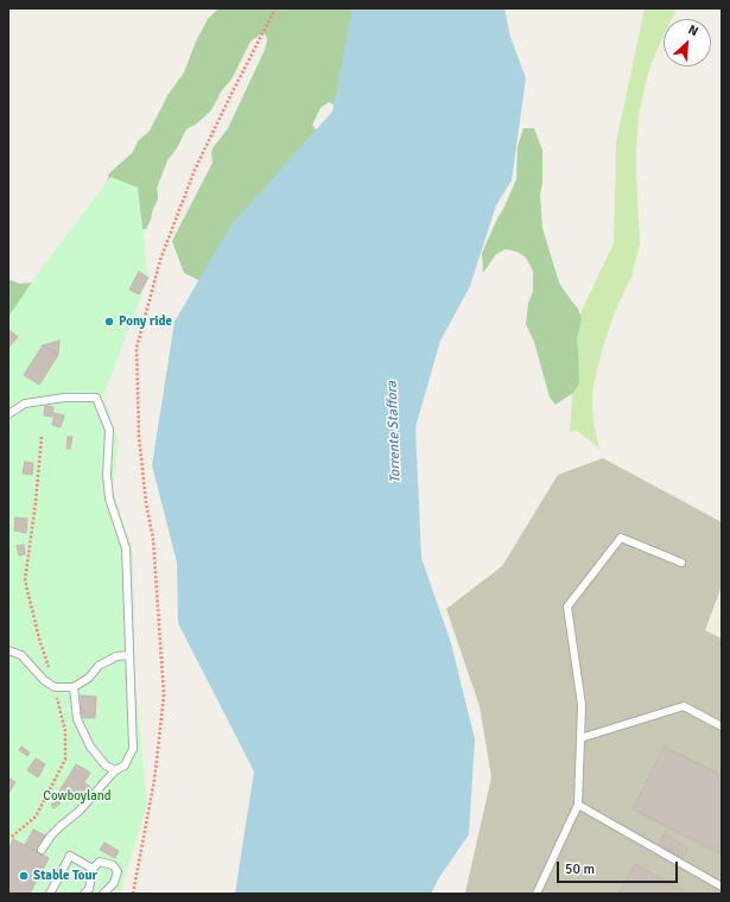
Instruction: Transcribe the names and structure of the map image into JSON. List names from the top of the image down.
{
  "water": ["Torrente Staffora"],
  "parks": ["Cowboyland"],
  "places": ["Pony ride", "Stable Tour"],
  "scale_bar": "50 m",
  "north": "top right"
}
